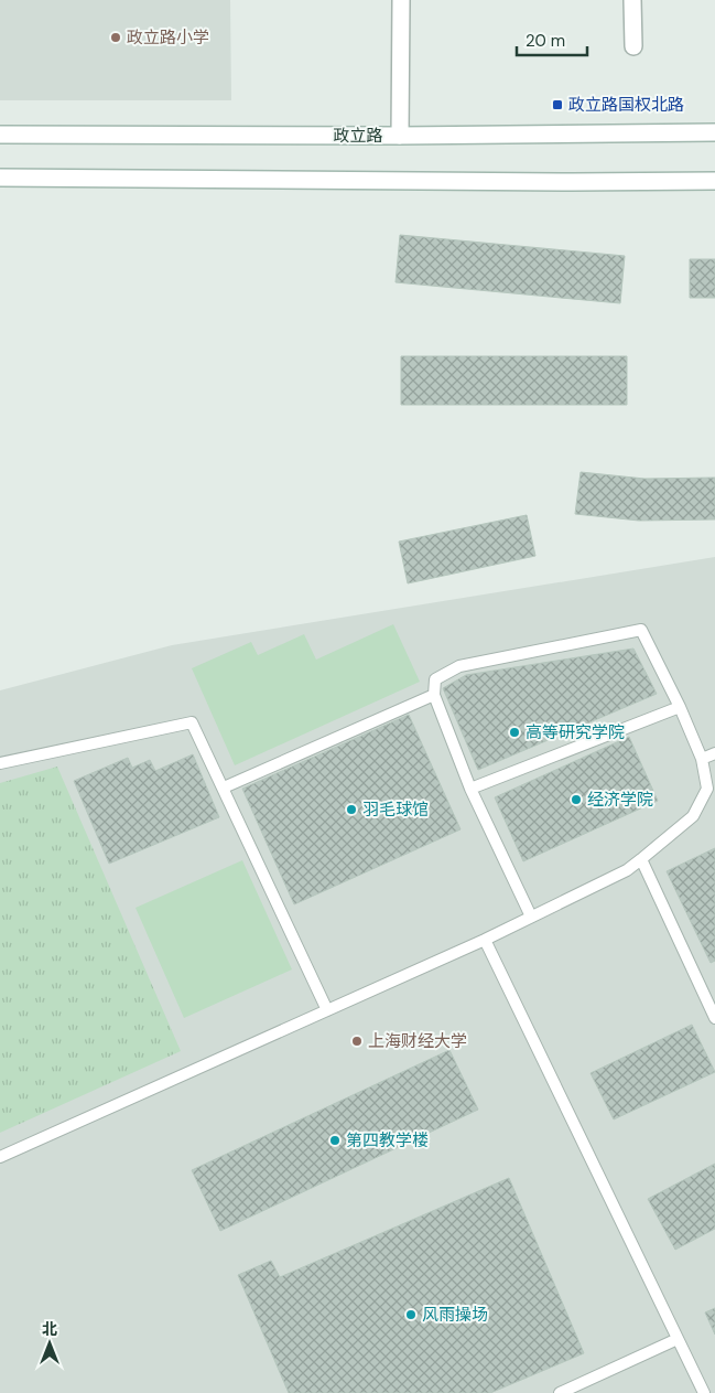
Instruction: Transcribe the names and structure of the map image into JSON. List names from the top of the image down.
{
  "streets": {
    "main road": ["政立路"]
  },
  "places": {
    "other": [
      "政立路小学",
      "高等研究学院",
      "经济学院",
      "羽毛球馆",
      "上海财经大学",
      "第四教学楼",
      "风雨操场"
    ],
    "transit": ["政立路国权北路"]
  },
  "scale_bar": "20 m",
  "north": "top"
}
